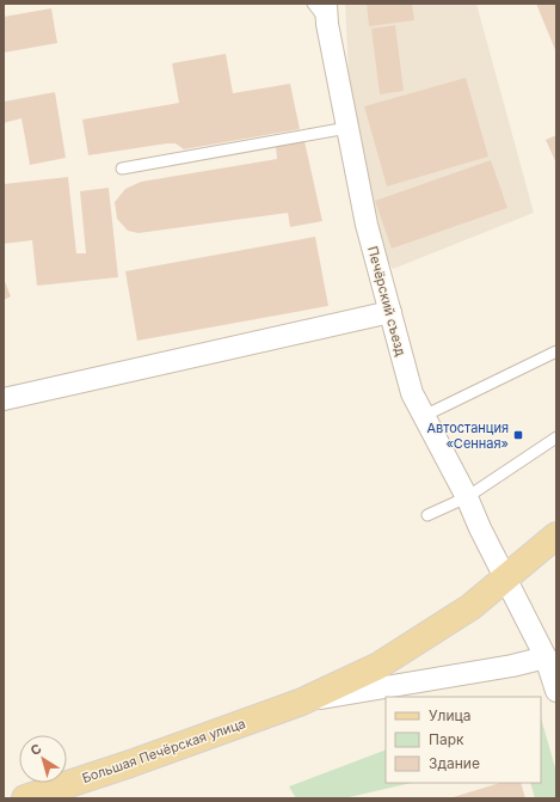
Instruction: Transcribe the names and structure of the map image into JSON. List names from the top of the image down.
{
  "streets": {
    "main road": ["Большая Печёрская улица"],
    "street": ["Печёрский съезд"]
  },
  "crossings": [
    ["Печёрский съезд", "Большая Печёрская улица"]
  ],
  "places": {
    "transit": ["Автостанция «Сенная»"]
  },
  "legend": ["Улица", "Парк", "Здание"],
  "north": "top left"
}
